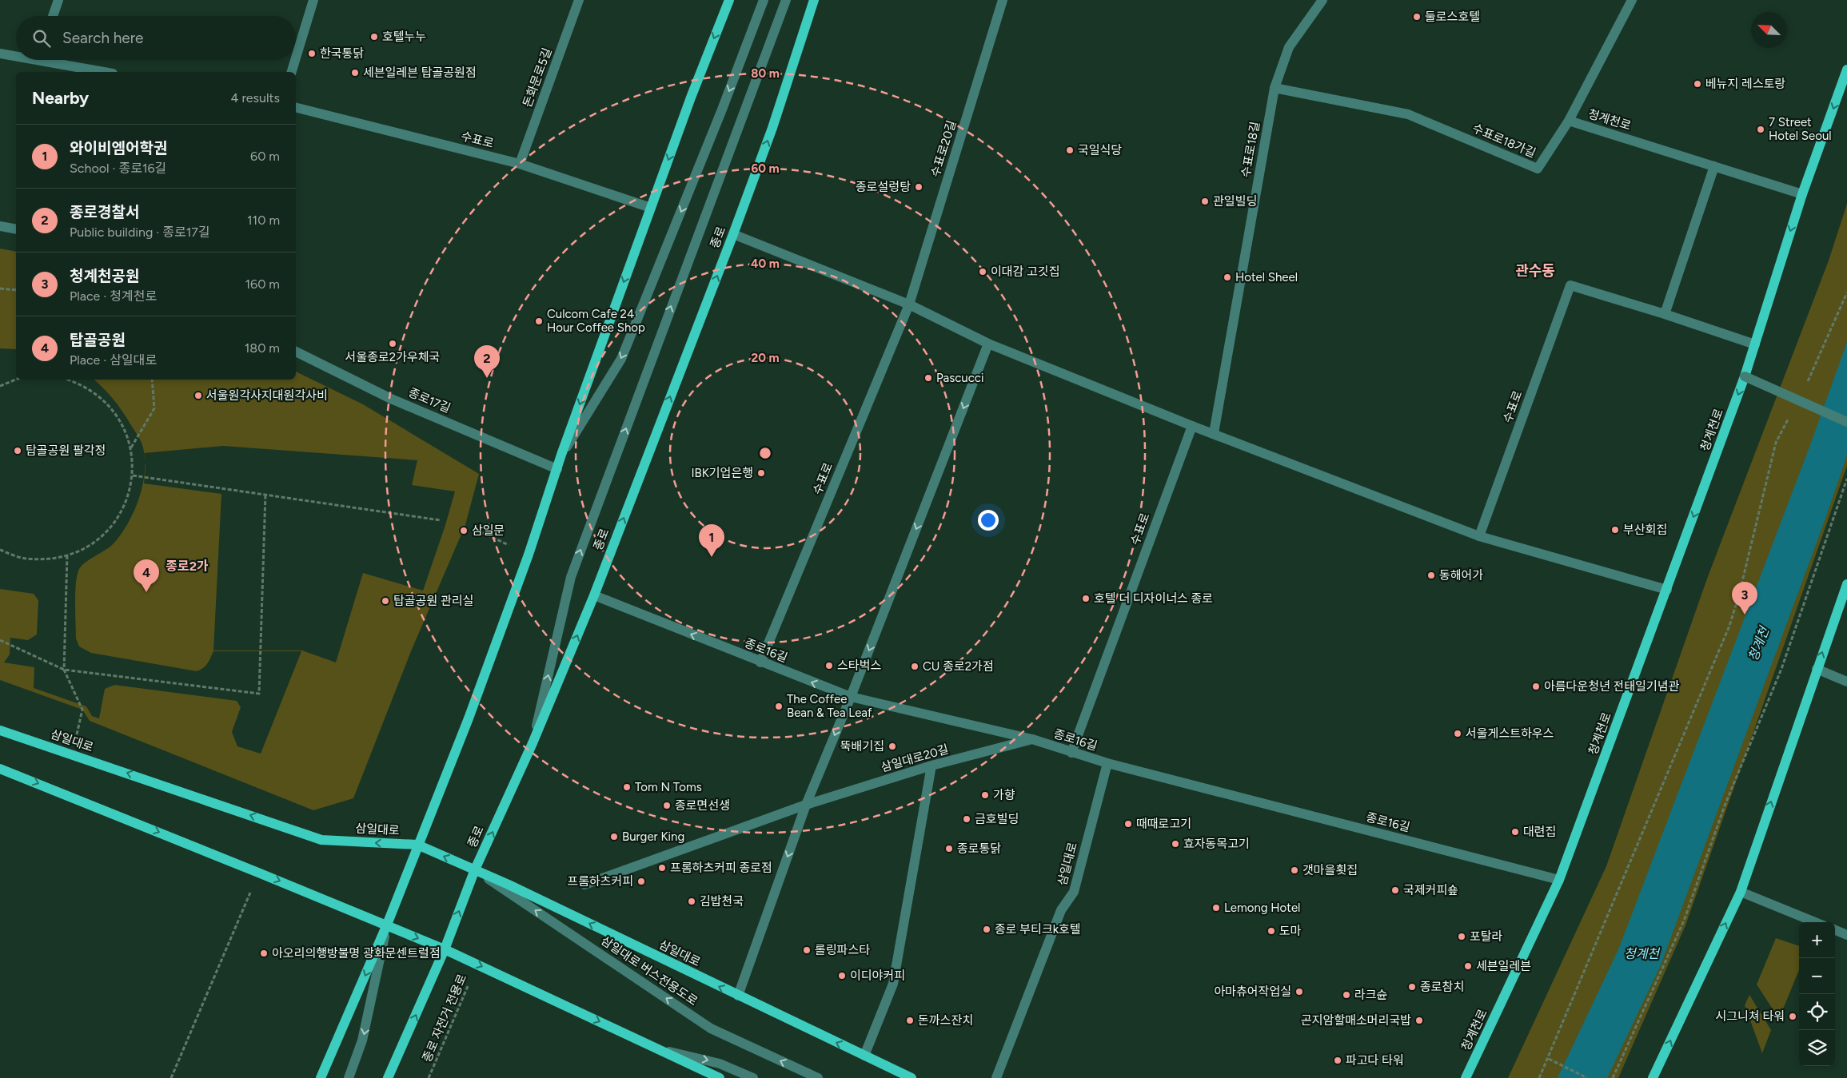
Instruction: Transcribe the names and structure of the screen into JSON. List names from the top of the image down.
{
  "streets": {
    "main road": ["청계천로", "종로", "삼일대로"],
    "street": [
      "돈화문로5길",
      "수표로",
      "수표로18가길",
      "수표로20길",
      "수표로18길",
      "종로17길",
      "종로16길",
      "삼일대로20길",
      "삼일대로 버스전용도로"
    ],
    "path": ["종로 자전거 전용로"]
  },
  "crossings": [
    ["돈화문로5길", "수표로"],
    ["청계천로", "수표로18가길"],
    ["청계천로", "종로16길"],
    ["수표로", "수표로20길"],
    ["수표로", "종로16길"],
    ["수표로18가길", "수표로18길"],
    ["종로", "종로16길"],
    ["종로", "삼일대로"],
    ["종로", "삼일대로 버스전용도로"],
    ["종로16길", "삼일대로"],
    ["종로16길", "삼일대로20길"],
    ["삼일대로", "삼일대로 버스전용도로"]
  ],
  "one_way": ["청계천로", "삼일대로 버스전용도로"],
  "districts": ["관수동", "종로2가"],
  "water": ["청계천"],
  "places": [
    "둘로스호텔",
    "호텔누누",
    "한국통닭",
    "세븐일레븐 탑골공원점",
    "베뉴지 레스토랑",
    "7 Street Hotel Seoul",
    "국일식당",
    "종로설렁탕",
    "관일빌딩",
    "이대감 고깃집",
    "Hotel Sheel",
    "Culcom Cafe 24 Hour Coffee Shop",
    "서울종로2가우체국",
    "Pascucci",
    "서울원각사지대원각사비",
    "탑골공원 팔각정",
    "IBK기업은행",
    "부산회집",
    "삼일문",
    "동해어가",
    "호텔 더 디자이너스 종로",
    "탑골공원 관리실",
    "스타벅스",
    "CU 종로2가점",
    "아름다운청년 전태일기념관",
    "The Coffee Bean & Tea Leaf",
    "서울게스트하우스",
    "뚝배기집",
    "Tom N Toms",
    "가향",
    "종로면선생",
    "금호빌딩",
    "때때로고기",
    "대련집",
    "Burger King",
    "효자동목고기",
    "종로통닭",
    "프롬하츠커피 종로점",
    "갯마을횟집",
    "프롬하츠커피",
    "국제커피숖",
    "김밥천국",
    "Lemong Hotel",
    "종로 부티크k호텔",
    "도마",
    "포탈라",
    "롤링파스타",
    "아오리의행방불명 광화문센트럴점",
    "세븐일레븐",
    "이디야커피",
    "종로참치",
    "아마츄어작업실",
    "라크슌",
    "시그니쳐 타워",
    "돈까스잔치",
    "곤지암할매소머리국밥",
    "파고다 타워"
  ],
  "north": "top left",
  "page": {
    "search": "Search here",
    "heading": ["Nearby", "4 results"],
    "list": [
      {
        "mark": "1",
        "name": "와이비엠어학권",
        "note": "School · 종로16길",
        "value": "60 m"
      },
      {
        "mark": "2",
        "name": "종로경찰서",
        "note": "Public building · 종로17길",
        "value": "110 m"
      },
      {
        "mark": "3",
        "name": "청계천공원",
        "note": "Place · 청계천로",
        "value": "160 m"
      },
      {
        "mark": "4",
        "name": "탑골공원",
        "note": "Place · 삼일대로",
        "value": "180 m"
      }
    ],
    "pins": [
      "2",
      "1",
      "4",
      "3"
    ],
    "map_buttons": ["+", "−"]
  },
  "rings": [
    "80 m",
    "60 m",
    "40 m",
    "20 m"
  ]
}
